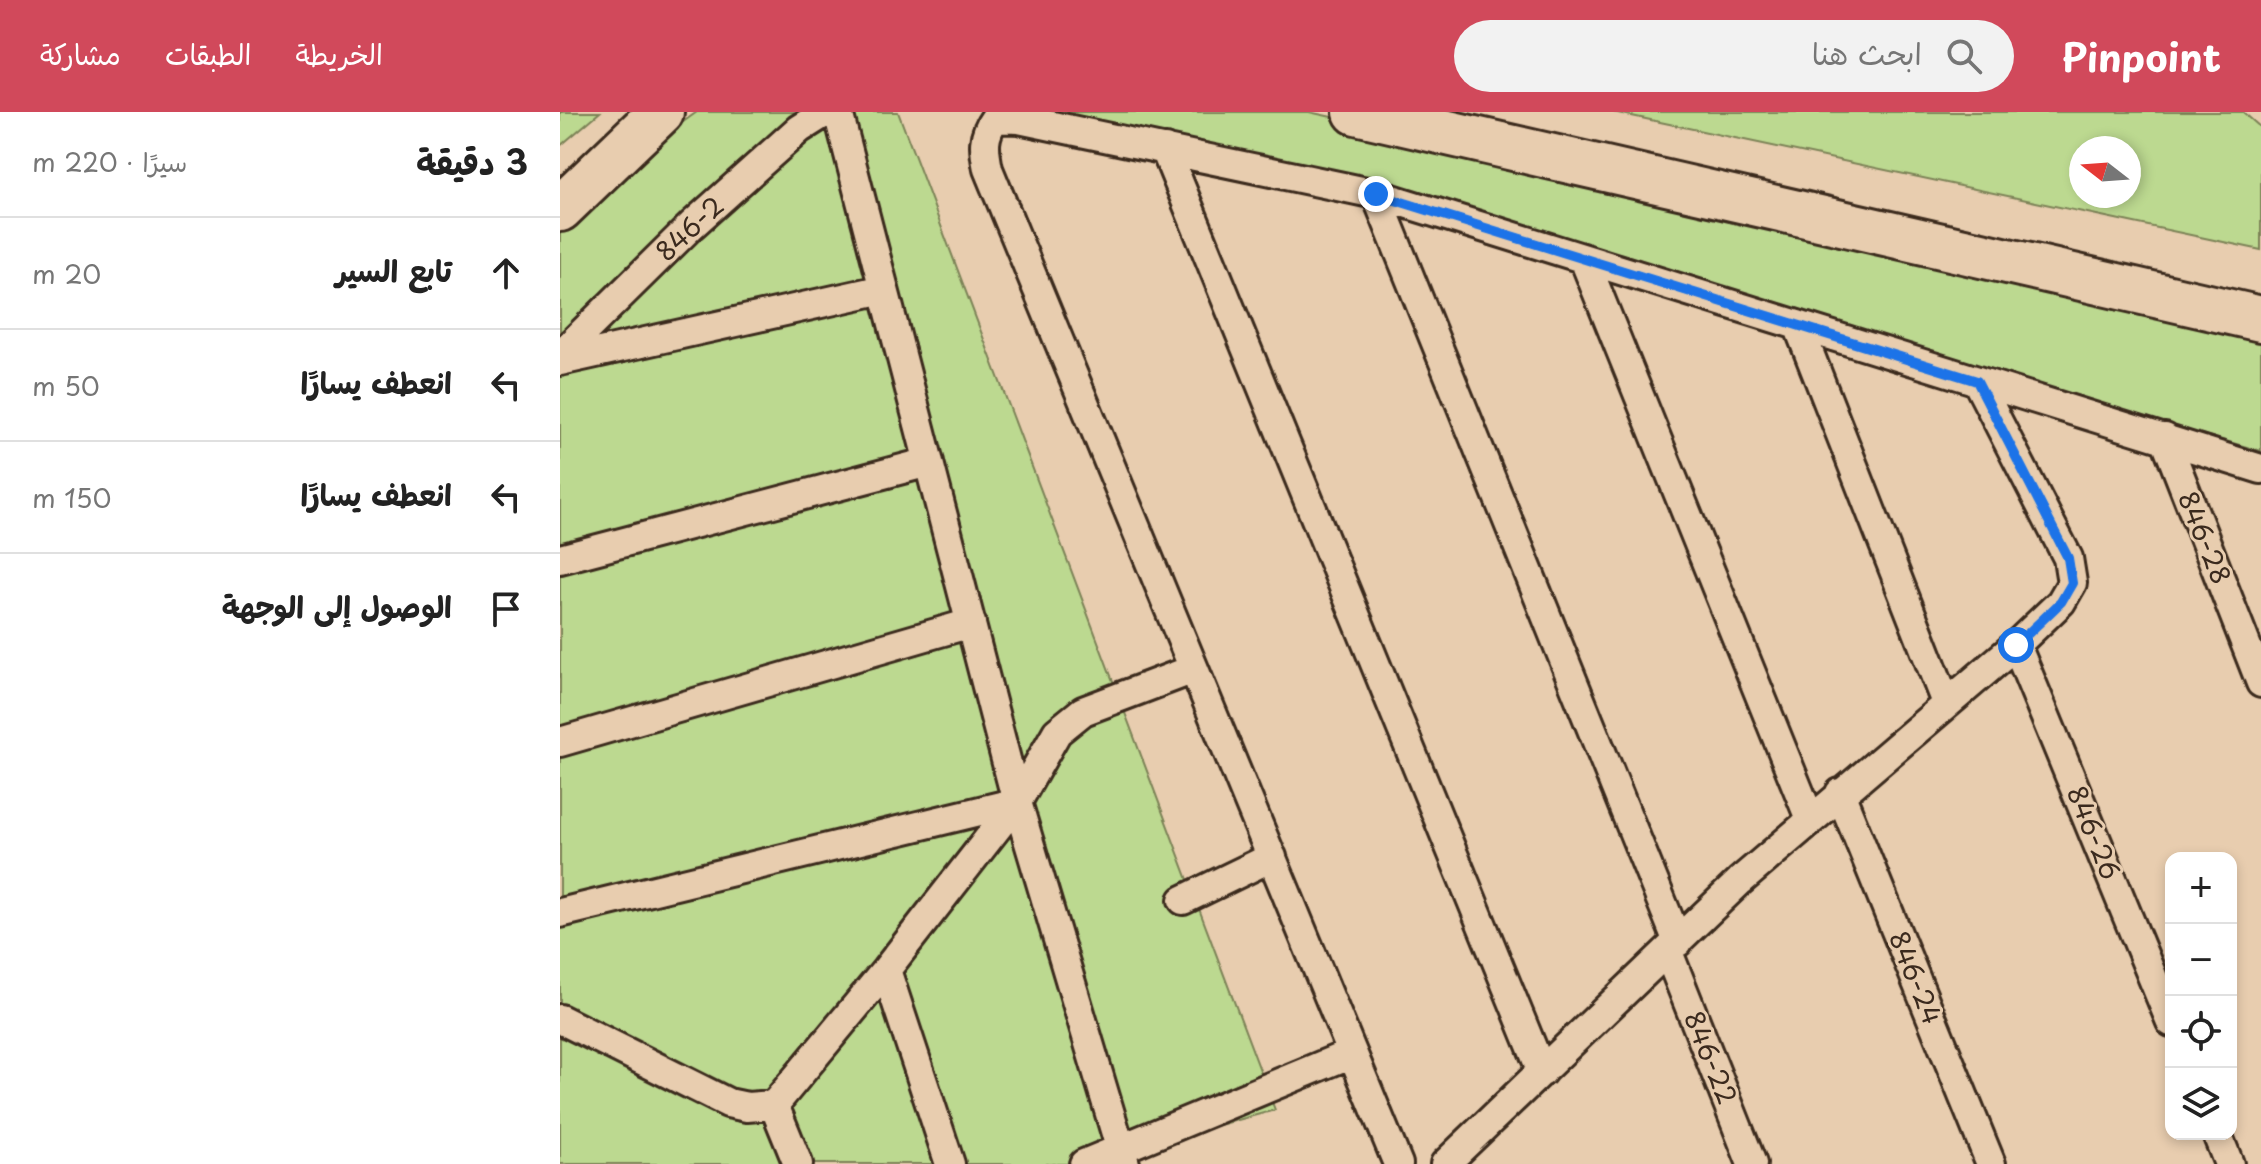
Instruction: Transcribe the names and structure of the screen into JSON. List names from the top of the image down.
{
  "streets": {
    "street": [
      "846-2",
      "846-28",
      "846-26",
      "846-24",
      "846-22"
    ]
  },
  "north": "left",
  "page": {
    "header": "Pinpoint",
    "search": "ابحث هنا",
    "nav": ["الخريطة", "الطبقات", "مشاركة"],
    "heading": ["3 دقيقة", "سيرًا · 220 m"],
    "list": [
      ["تابع السير", "20 m"],
      ["انعطف يسارًا", "50 m"],
      ["انعطف يسارًا", "150 m"],
      "الوصول إلى الوجهة"
    ],
    "map_buttons": ["+", "−"]
  }
}
